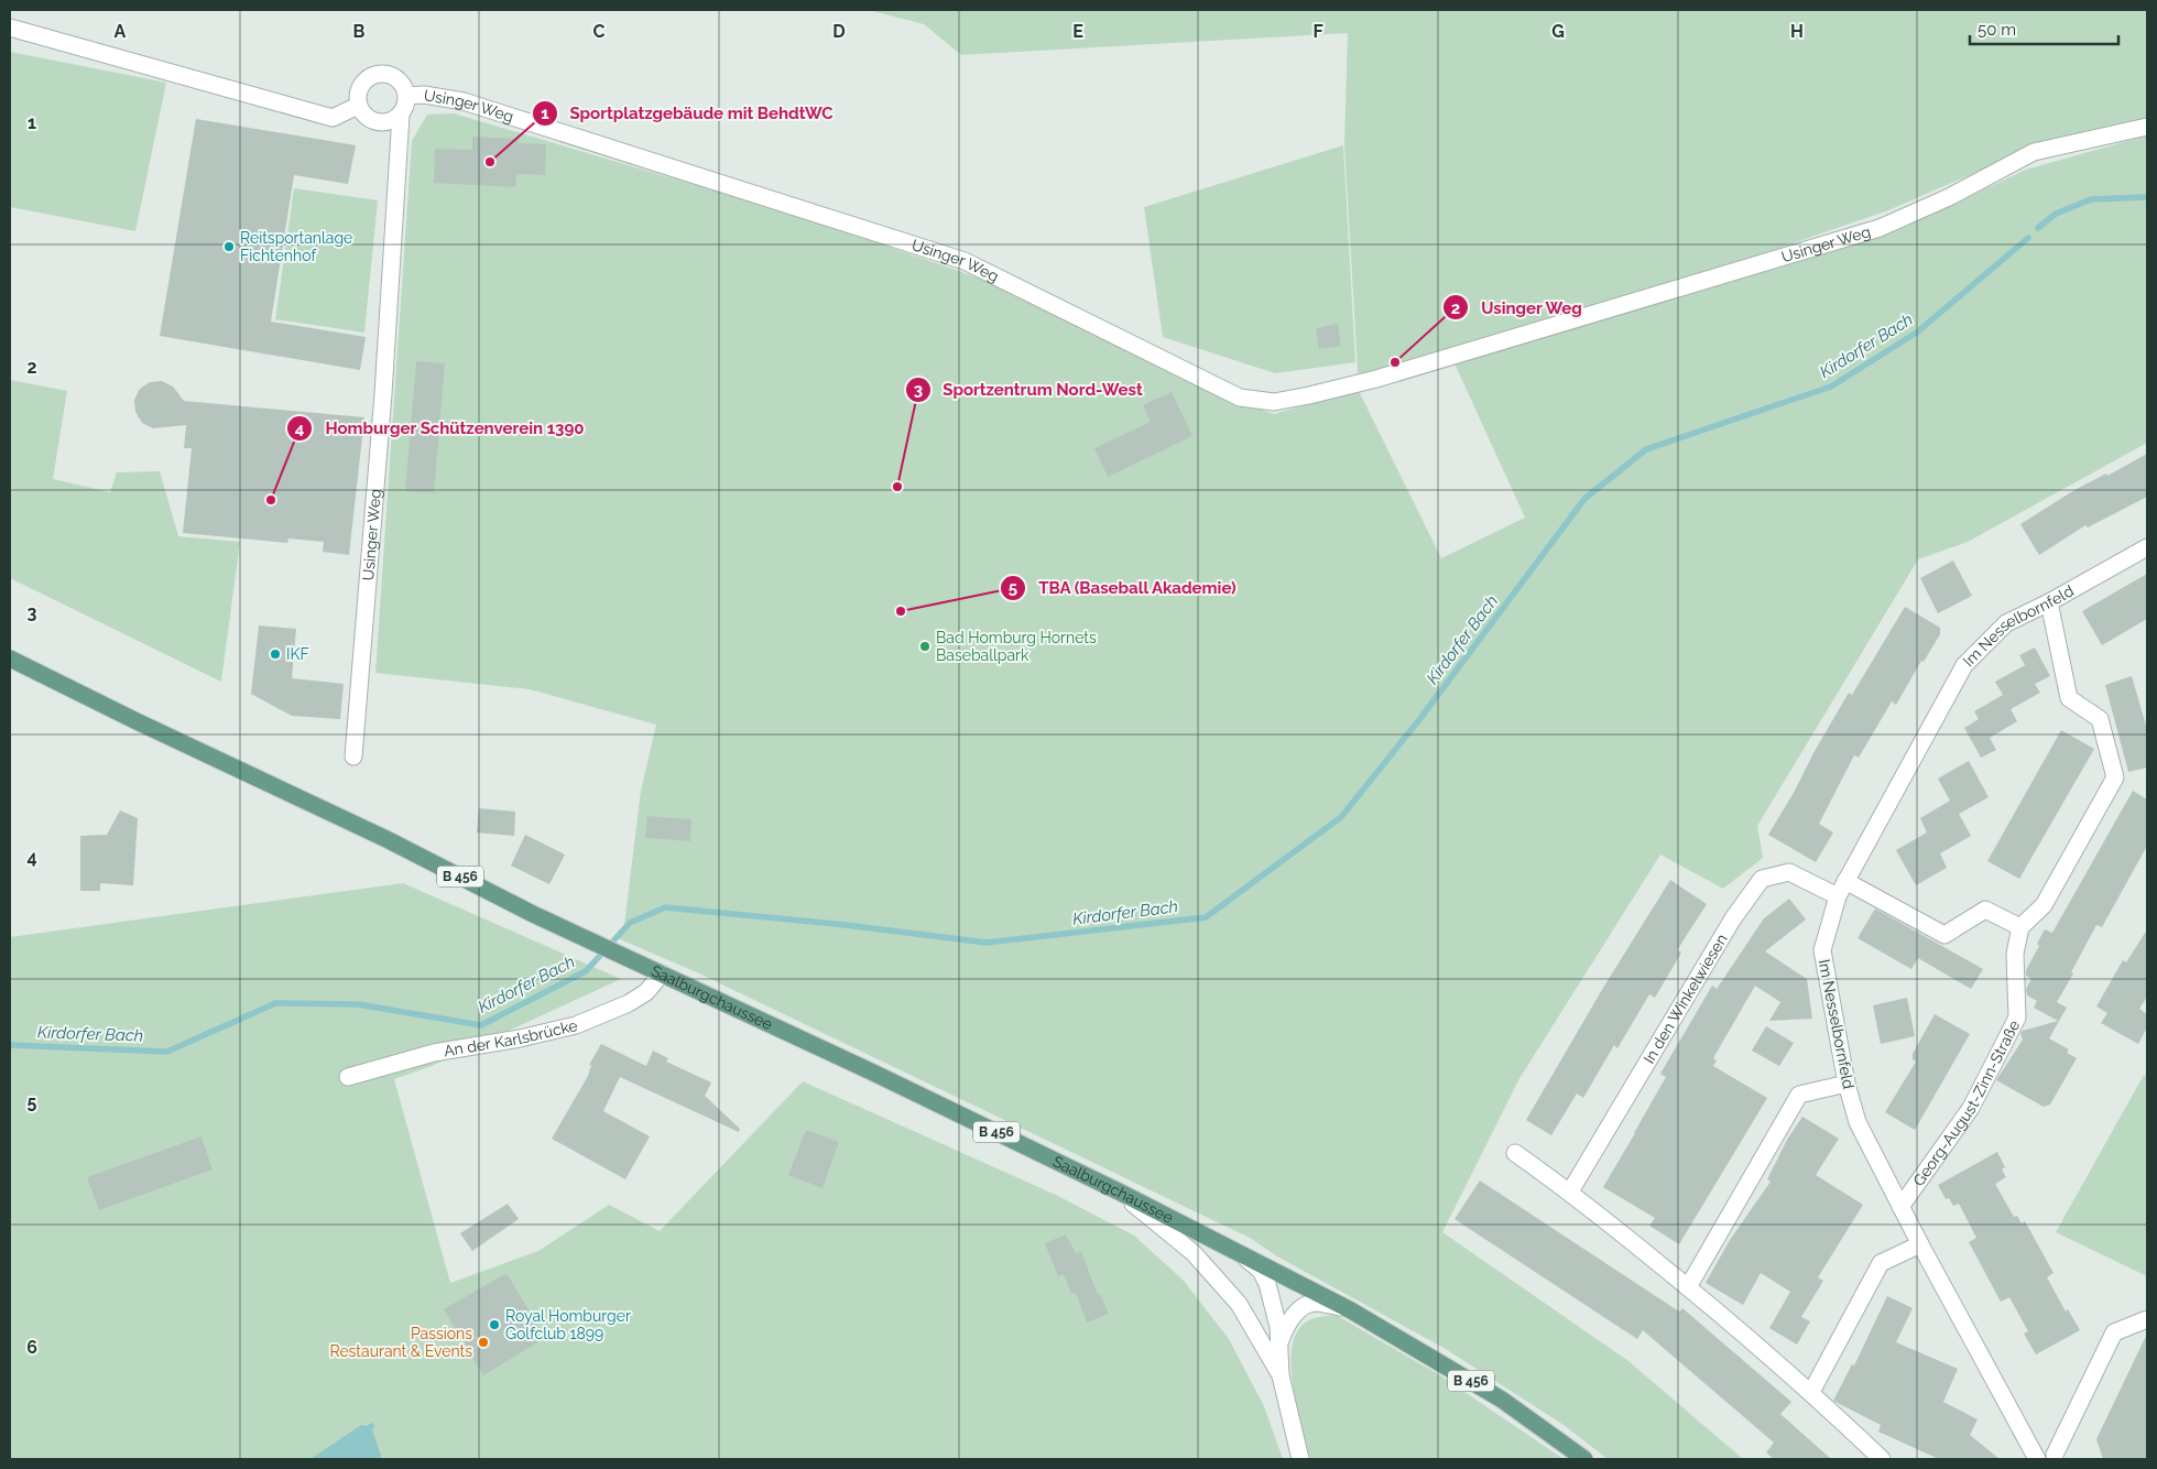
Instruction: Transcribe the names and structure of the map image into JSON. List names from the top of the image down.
{
  "streets": {
    "main road": ["B 456", "Saalburgchaussee"],
    "street": [
      "Usinger Weg",
      "Im Nesselbornfeld",
      "In den Winkelwiesen",
      "An der Karlsbrücke",
      "Georg-August-Zinn-Straße"
    ]
  },
  "crossings": [
    ["Im Nesselbornfeld", "In den Winkelwiesen"],
    ["Im Nesselbornfeld", "Georg-August-Zinn-Straße"],
    ["Saalburgchaussee", "An der Karlsbrücke"]
  ],
  "water": ["Kirdorfer Bach"],
  "places": [
    "Sportplatzgebäude mit BehdtWC",
    "Reitsportanlage Fichtenhof",
    "Usinger Weg",
    "Sportzentrum Nord-West",
    "Homburger Schützenverein 1390",
    "TBA (Baseball Akademie)",
    "Bad Homburg Hornets Baseballpark",
    "IKF",
    "Royal Homburger Golfclub 1899",
    "Passions Restaurant & Events"
  ],
  "scale_bar": "50 m",
  "grid": {
    "columns": [
      "A",
      "B",
      "C",
      "D",
      "E",
      "F",
      "G",
      "H"
    ],
    "rows": [
      "1",
      "2",
      "3",
      "4",
      "5",
      "6"
    ]
  }
}
